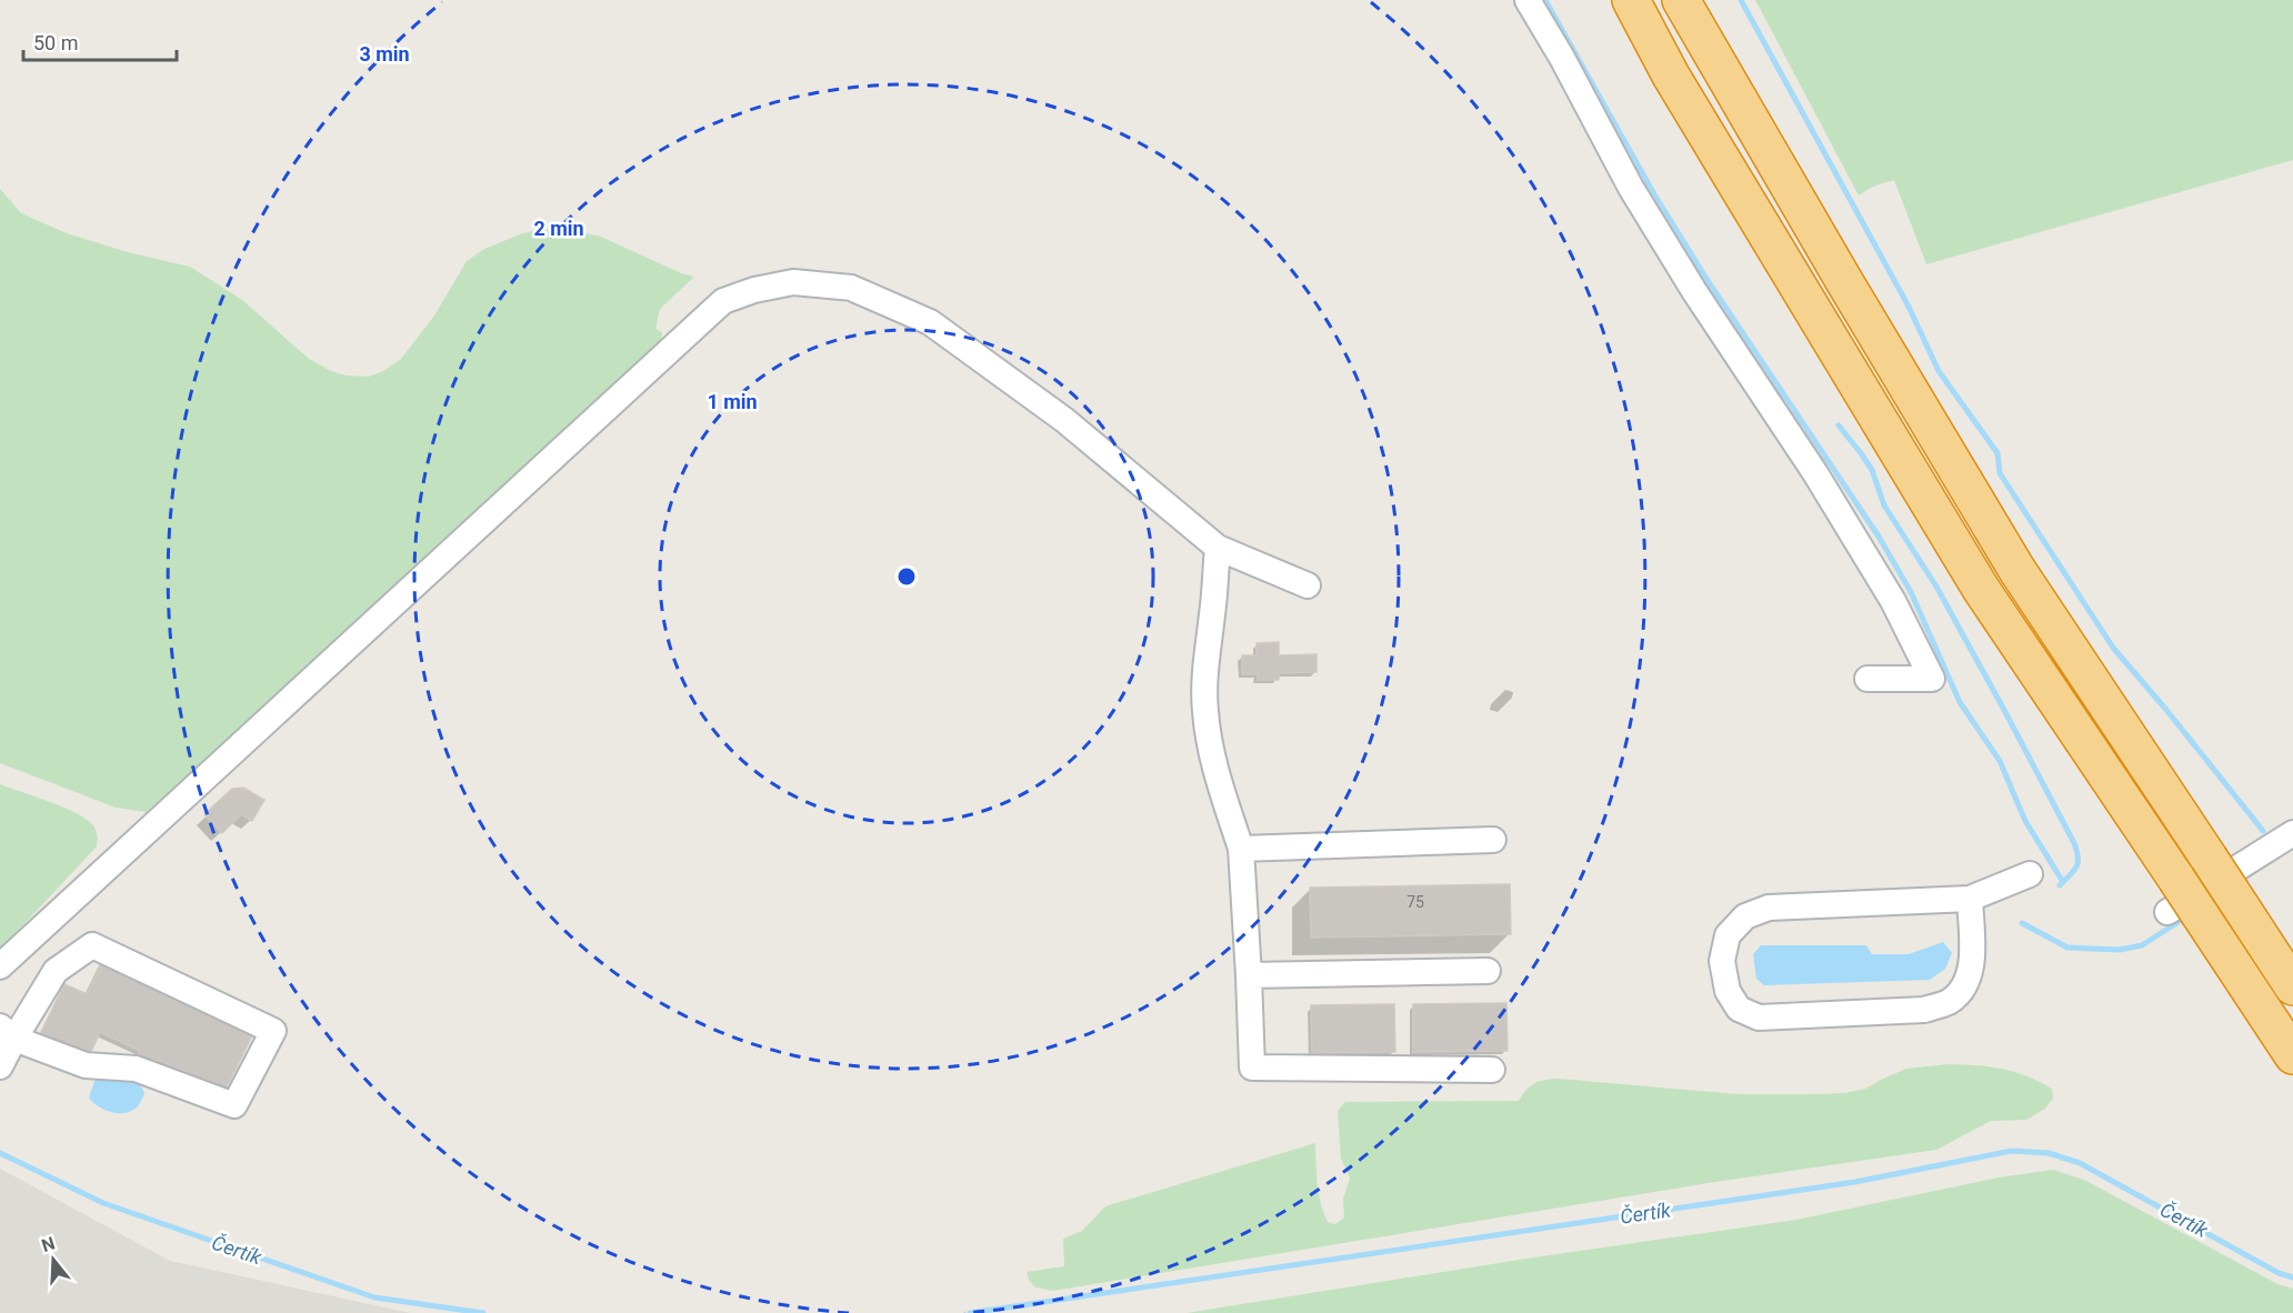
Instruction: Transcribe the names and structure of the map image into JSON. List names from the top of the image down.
{
  "water": ["Čertík"],
  "house_numbers": ["75"],
  "scale_bar": "50 m",
  "north": "top",
  "rings": ["3 min", "2 min", "1 min"]
}
